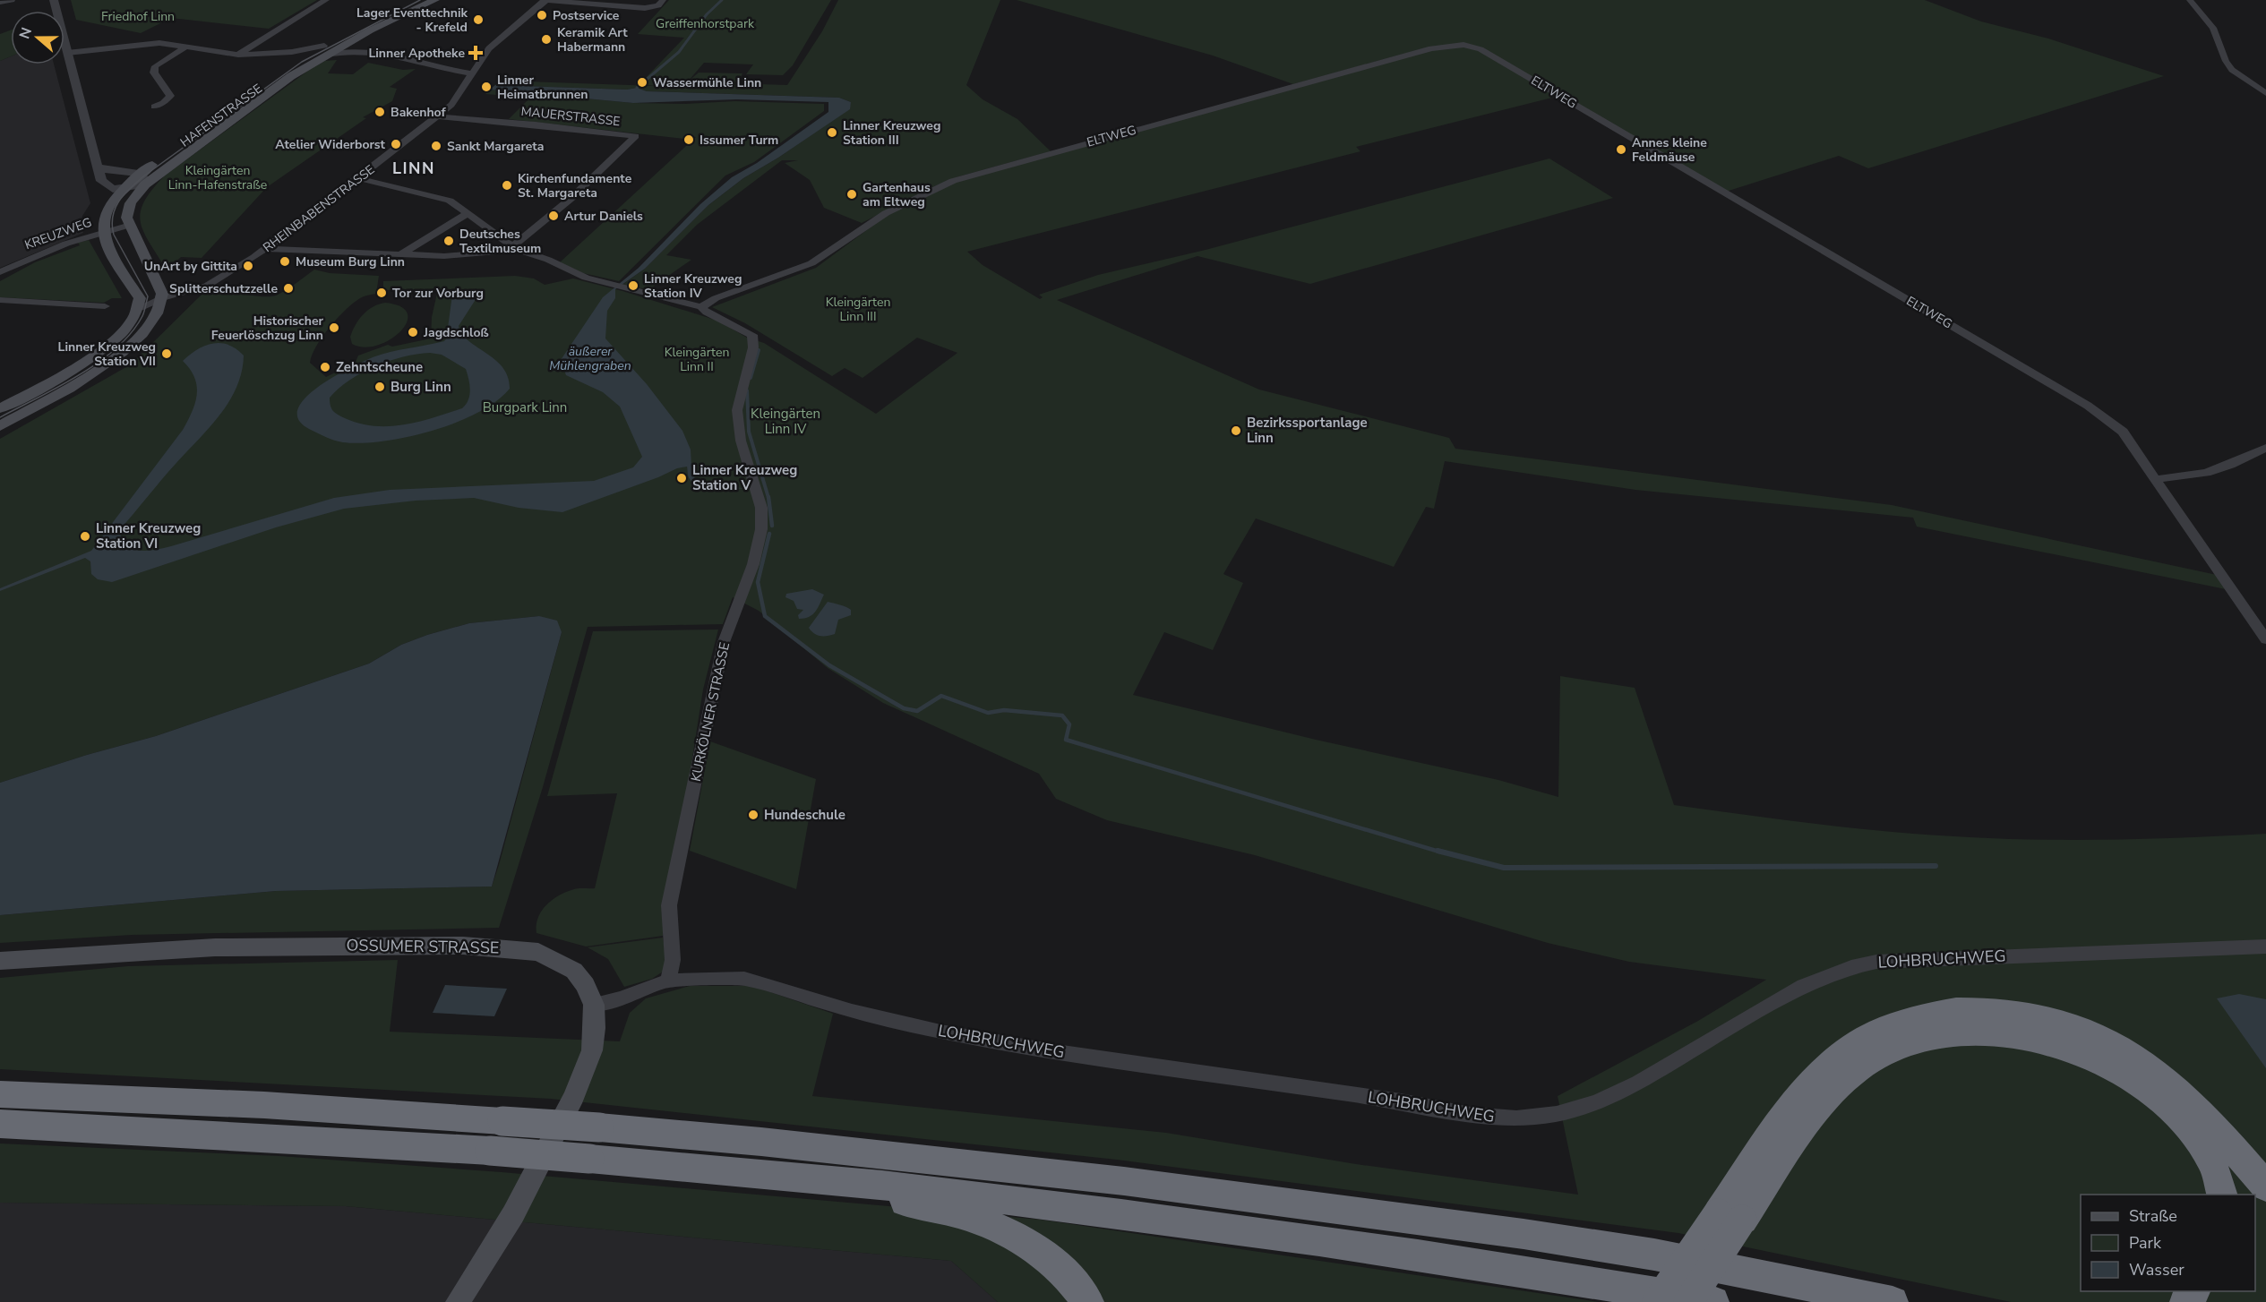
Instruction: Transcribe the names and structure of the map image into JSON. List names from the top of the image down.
{
  "streets": {
    "main road": ["HAFENSTRASSE", "OSSUMER STRASSE"],
    "street": [
      "ELTWEG",
      "MAUERSTRASSE",
      "RHEINBABENSTRASSE",
      "KREUZWEG",
      "KURKÖLNER STRASSE",
      "LOHBRUCHWEG"
    ]
  },
  "crossings": [
    ["ELTWEG", "KURKÖLNER STRASSE"],
    ["HAFENSTRASSE", "KREUZWEG"],
    ["MAUERSTRASSE", "RHEINBABENSTRASSE"],
    ["MAUERSTRASSE", "KURKÖLNER STRASSE"],
    ["RHEINBABENSTRASSE", "KURKÖLNER STRASSE"],
    ["KURKÖLNER STRASSE", "LOHBRUCHWEG"]
  ],
  "districts": ["LINN"],
  "water": ["äußerer Mühlengraben"],
  "parks": [
    "Friedhof Linn",
    "Greiffenhorstpark",
    "Kleingärten Linn-Hafenstraße",
    "Kleingärten Linn III",
    "Kleingärten Linn II",
    "Burgpark Linn",
    "Kleingärten Linn IV"
  ],
  "places": {
    "other": [
      "Postservice",
      "Lager Eventtechnik - Krefeld",
      "Keramik Art Habermann",
      "Wassermühle Linn",
      "Linner Heimatbrunnen",
      "Bakenhof",
      "Linner Kreuzweg Station III",
      "Issumer Turm",
      "Atelier Widerborst",
      "Sankt Margareta",
      "Annes kleine Feldmäuse",
      "Kirchenfundamente St. Margareta",
      "Gartenhaus am Eltweg",
      "Artur Daniels",
      "Deutsches Textilmuseum",
      "Museum Burg Linn",
      "UnArt by Gittita",
      "Linner Kreuzweg Station IV",
      "Splitterschutzzelle",
      "Tor zur Vorburg",
      "Historischer Feuerlöschzug Linn",
      "Jagdschloß",
      "Linner Kreuzweg Station VII",
      "Zehntscheune",
      "Burg Linn",
      "Bezirkssportanlage Linn",
      "Linner Kreuzweg Station V",
      "Linner Kreuzweg Station VI",
      "Hundeschule"
    ],
    "health": ["Linner Apotheke"]
  },
  "legend": ["Straße", "Park", "Wasser"],
  "north": "left"
}
